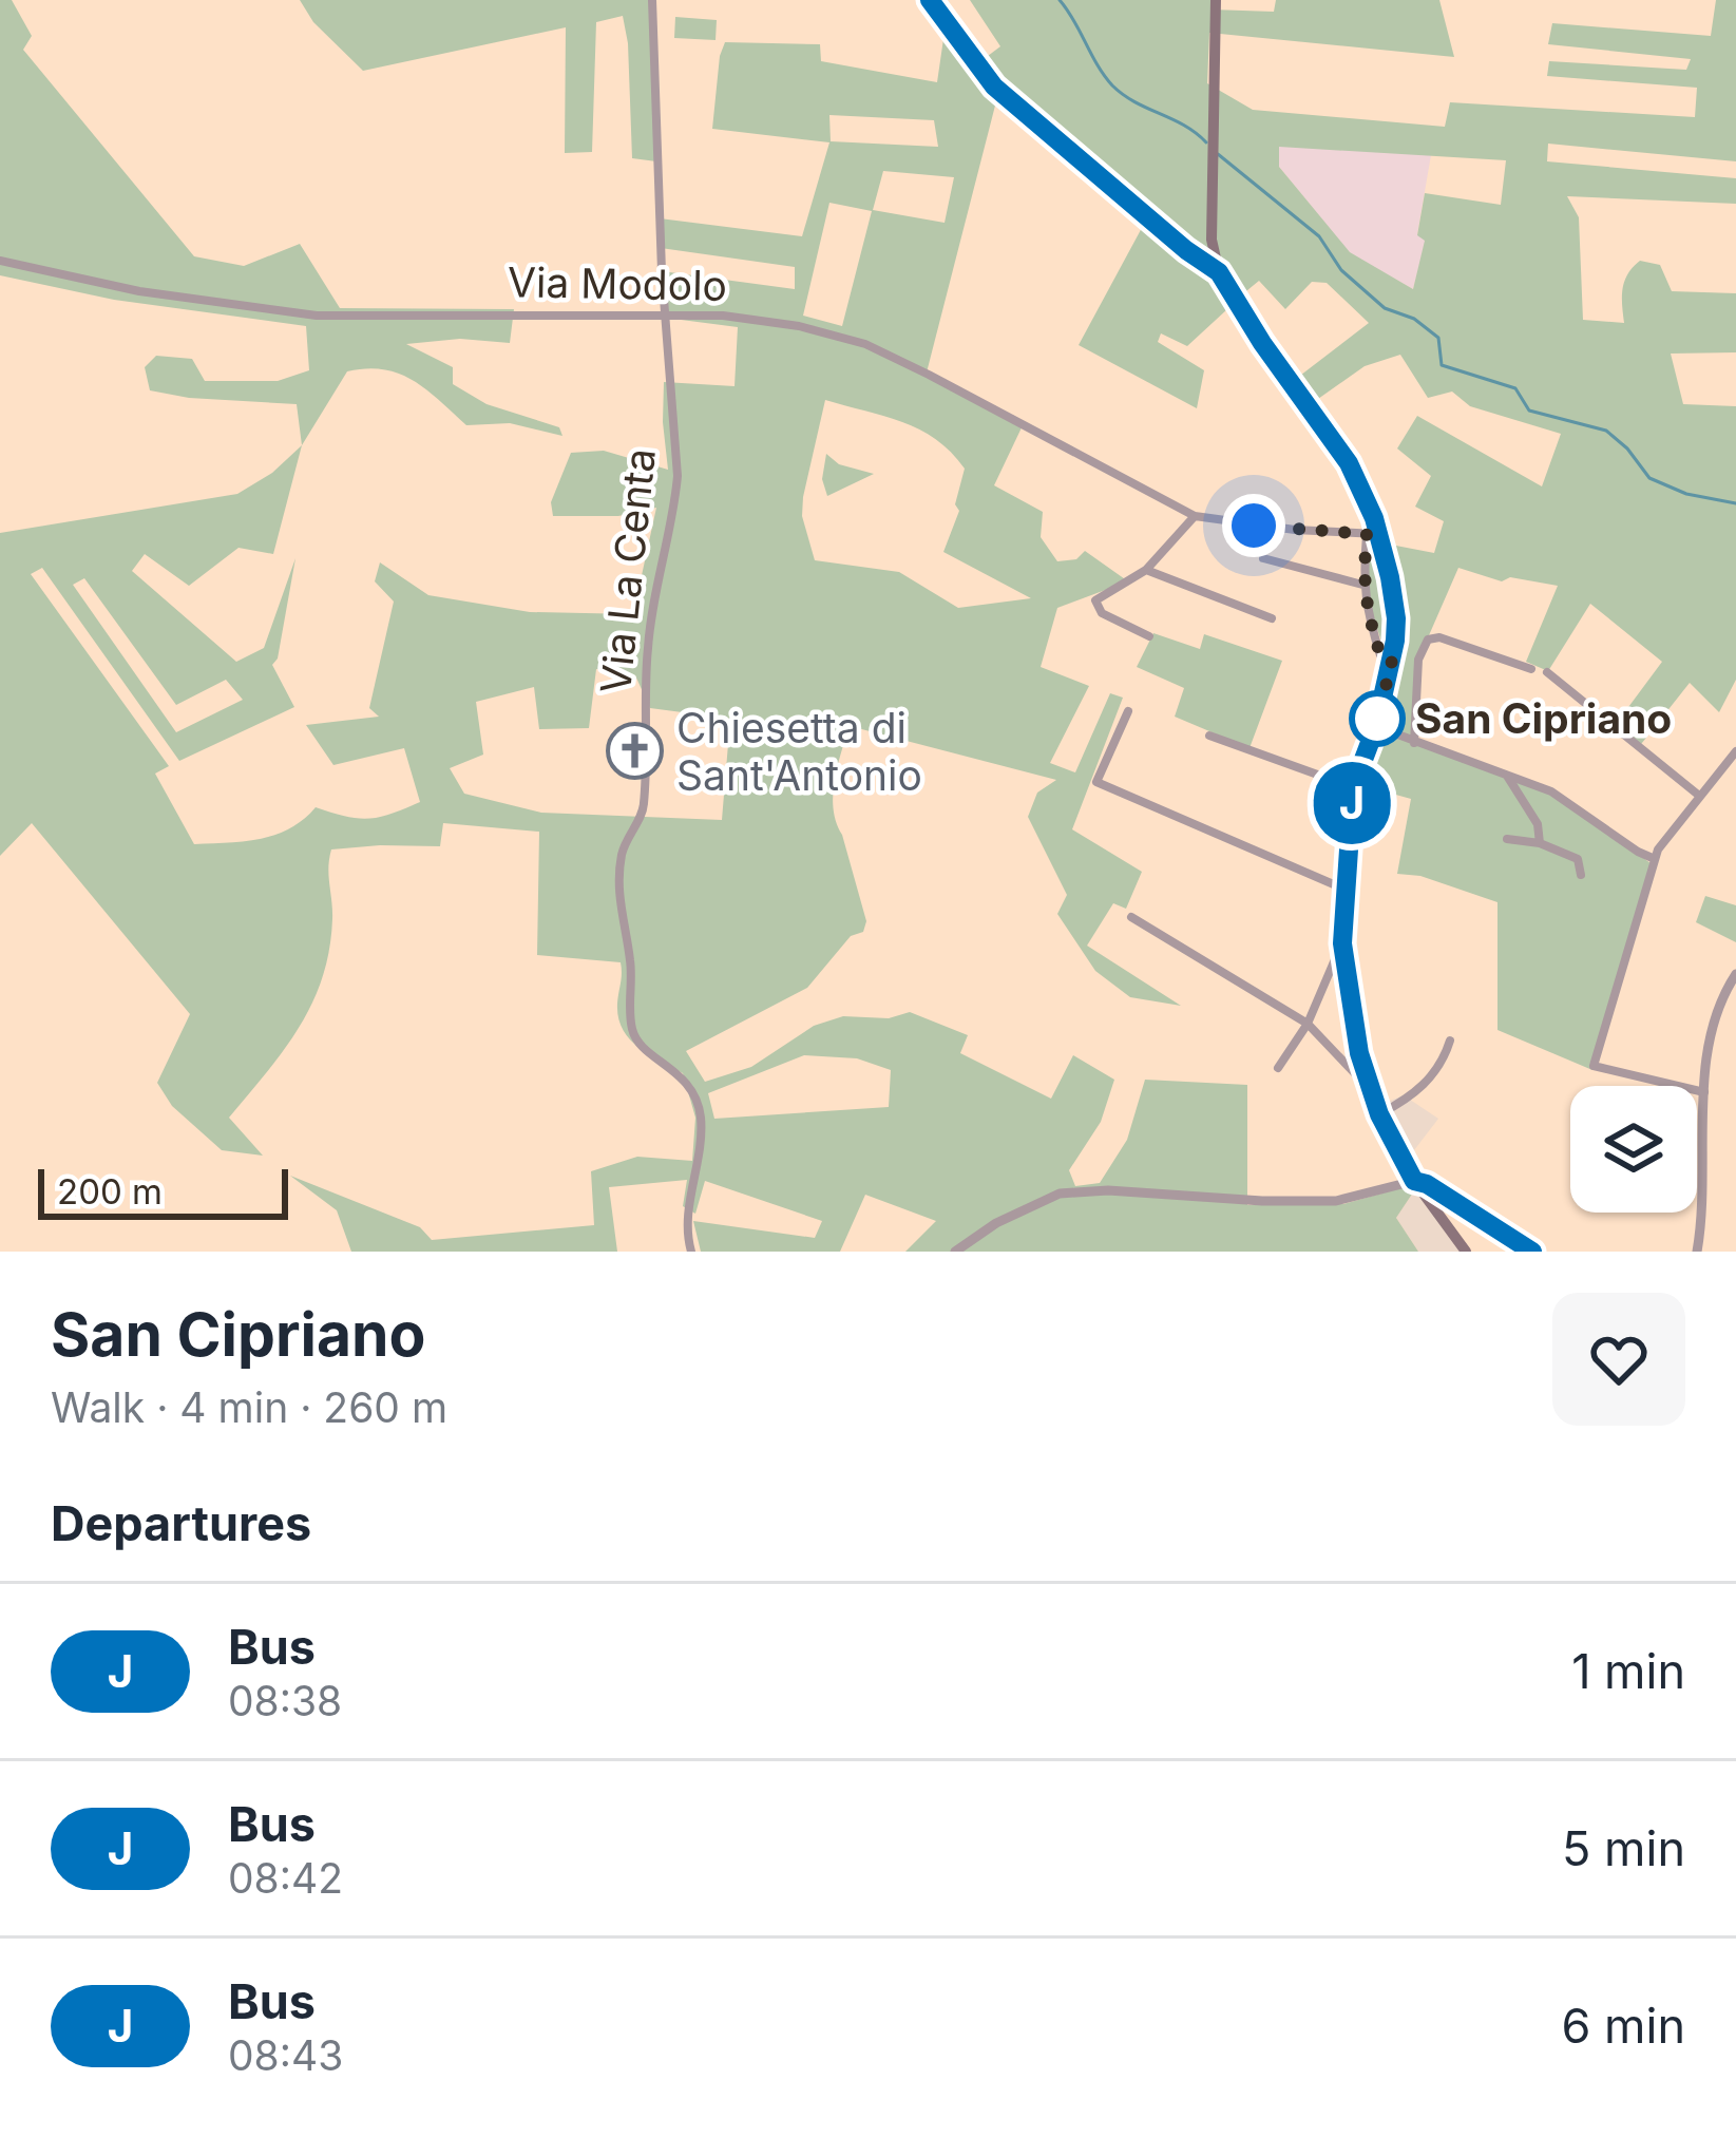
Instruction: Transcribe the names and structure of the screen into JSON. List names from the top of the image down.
{
  "streets": {
    "street": ["Via Modolo", "Via La Centa"]
  },
  "crossings": [
    ["Via Modolo", "Via La Centa"]
  ],
  "places": {
    "other": ["San Cipriano"],
    "church": ["Chiesetta di Sant'Antonio"]
  },
  "lines": ["bus line J"],
  "scale_bar": "200 m",
  "page": {
    "on_map": "J",
    "scale": "200 m",
    "heading": [
      ["San Cipriano", "Walk · 4 min · 260 m"],
      "Departures"
    ],
    "list": [
      {
        "mark": "J",
        "name": "Bus",
        "note": "08:38",
        "value": "1 min"
      },
      {
        "mark": "J",
        "name": "Bus",
        "note": "08:42",
        "value": "5 min"
      },
      {
        "mark": "J",
        "name": "Bus",
        "note": "08:43",
        "value": "6 min"
      }
    ]
  }
}
